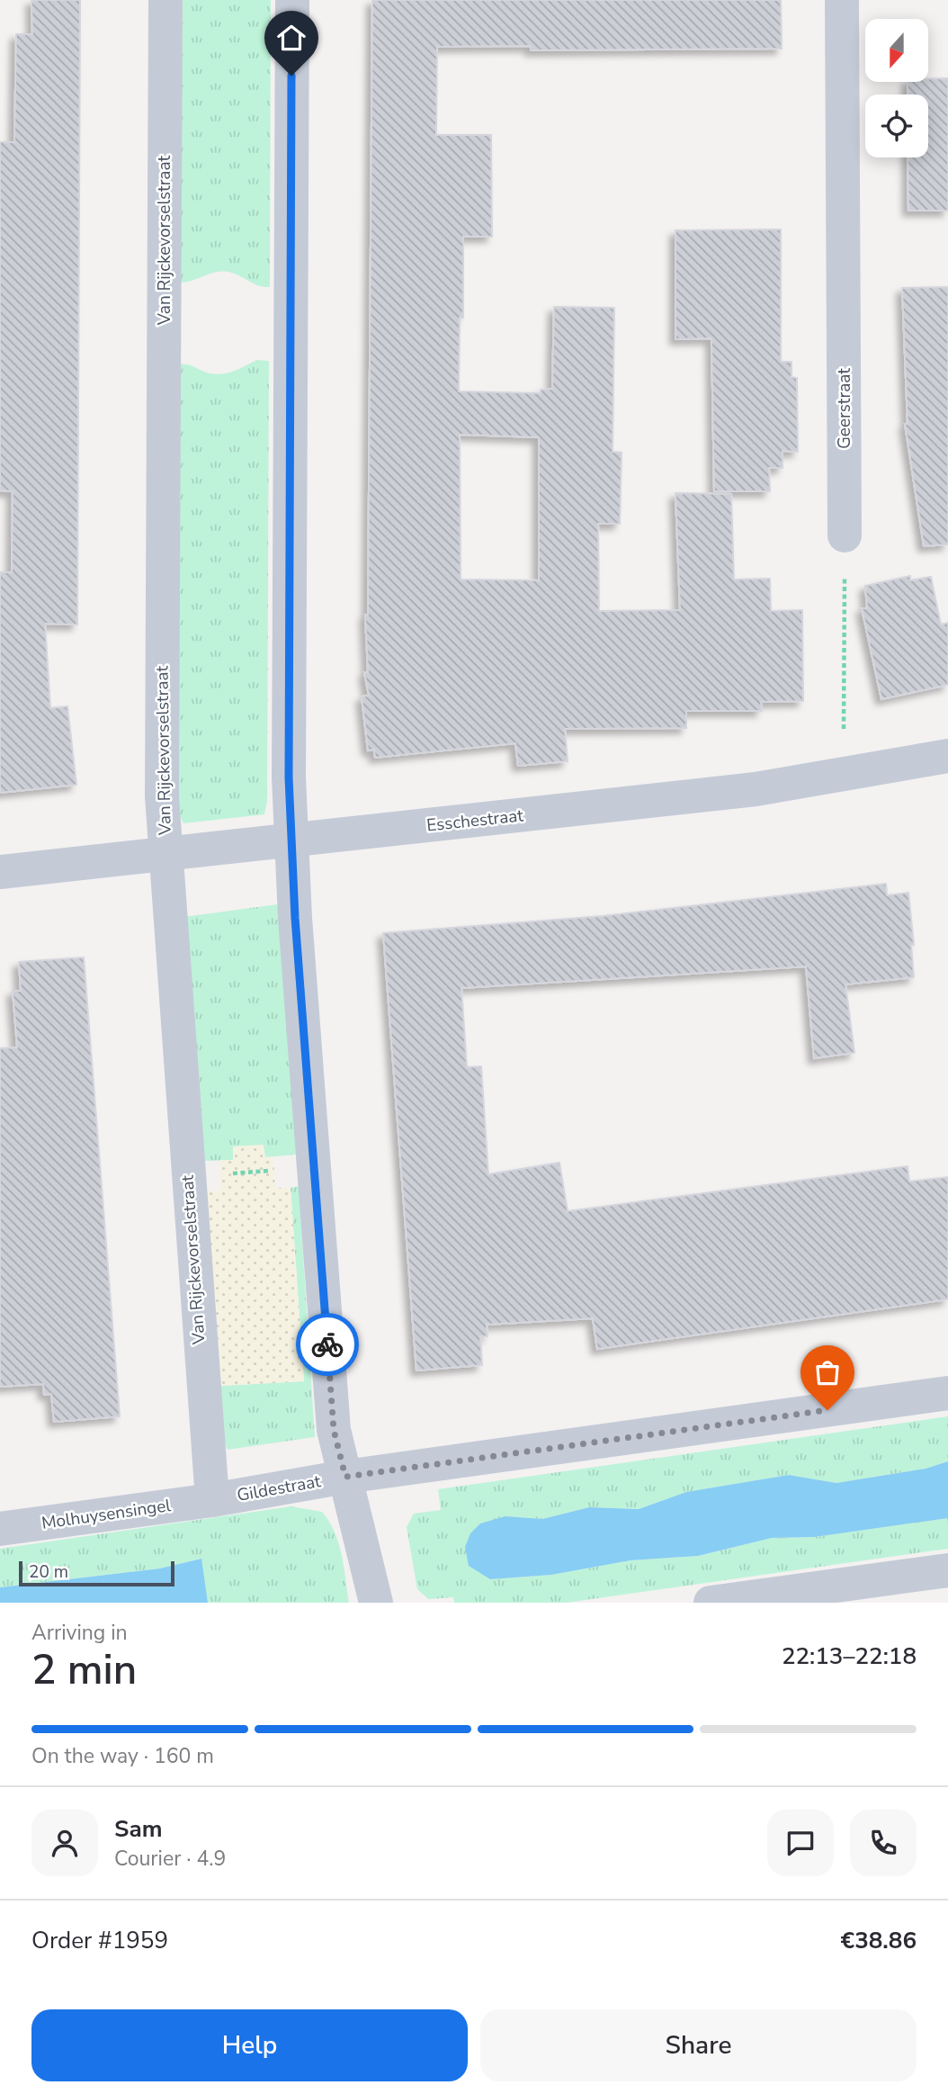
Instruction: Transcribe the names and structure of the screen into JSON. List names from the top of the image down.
{
  "streets": {
    "street": [
      "Van Rijckevorselstraat",
      "Geerstraat",
      "Esschestraat",
      "Gildestraat",
      "Molhuysensingel"
    ]
  },
  "crossings": [
    ["Van Rijckevorselstraat", "Esschestraat"],
    ["Van Rijckevorselstraat", "Gildestraat"],
    ["Van Rijckevorselstraat", "Molhuysensingel"],
    ["Gildestraat", "Molhuysensingel"]
  ],
  "scale_bar": "20 m",
  "north": "bottom",
  "page": {
    "scale": "20 m",
    "heading": ["2 min", "Arriving in", "22:13–22:18"],
    "panel": [
      "Sam",
      "Courier · 4.9",
      "Order #1959",
      "€38.86"
    ],
    "bar": "On the way · 160 m",
    "buttons": ["Help", "Share"]
  }
}
